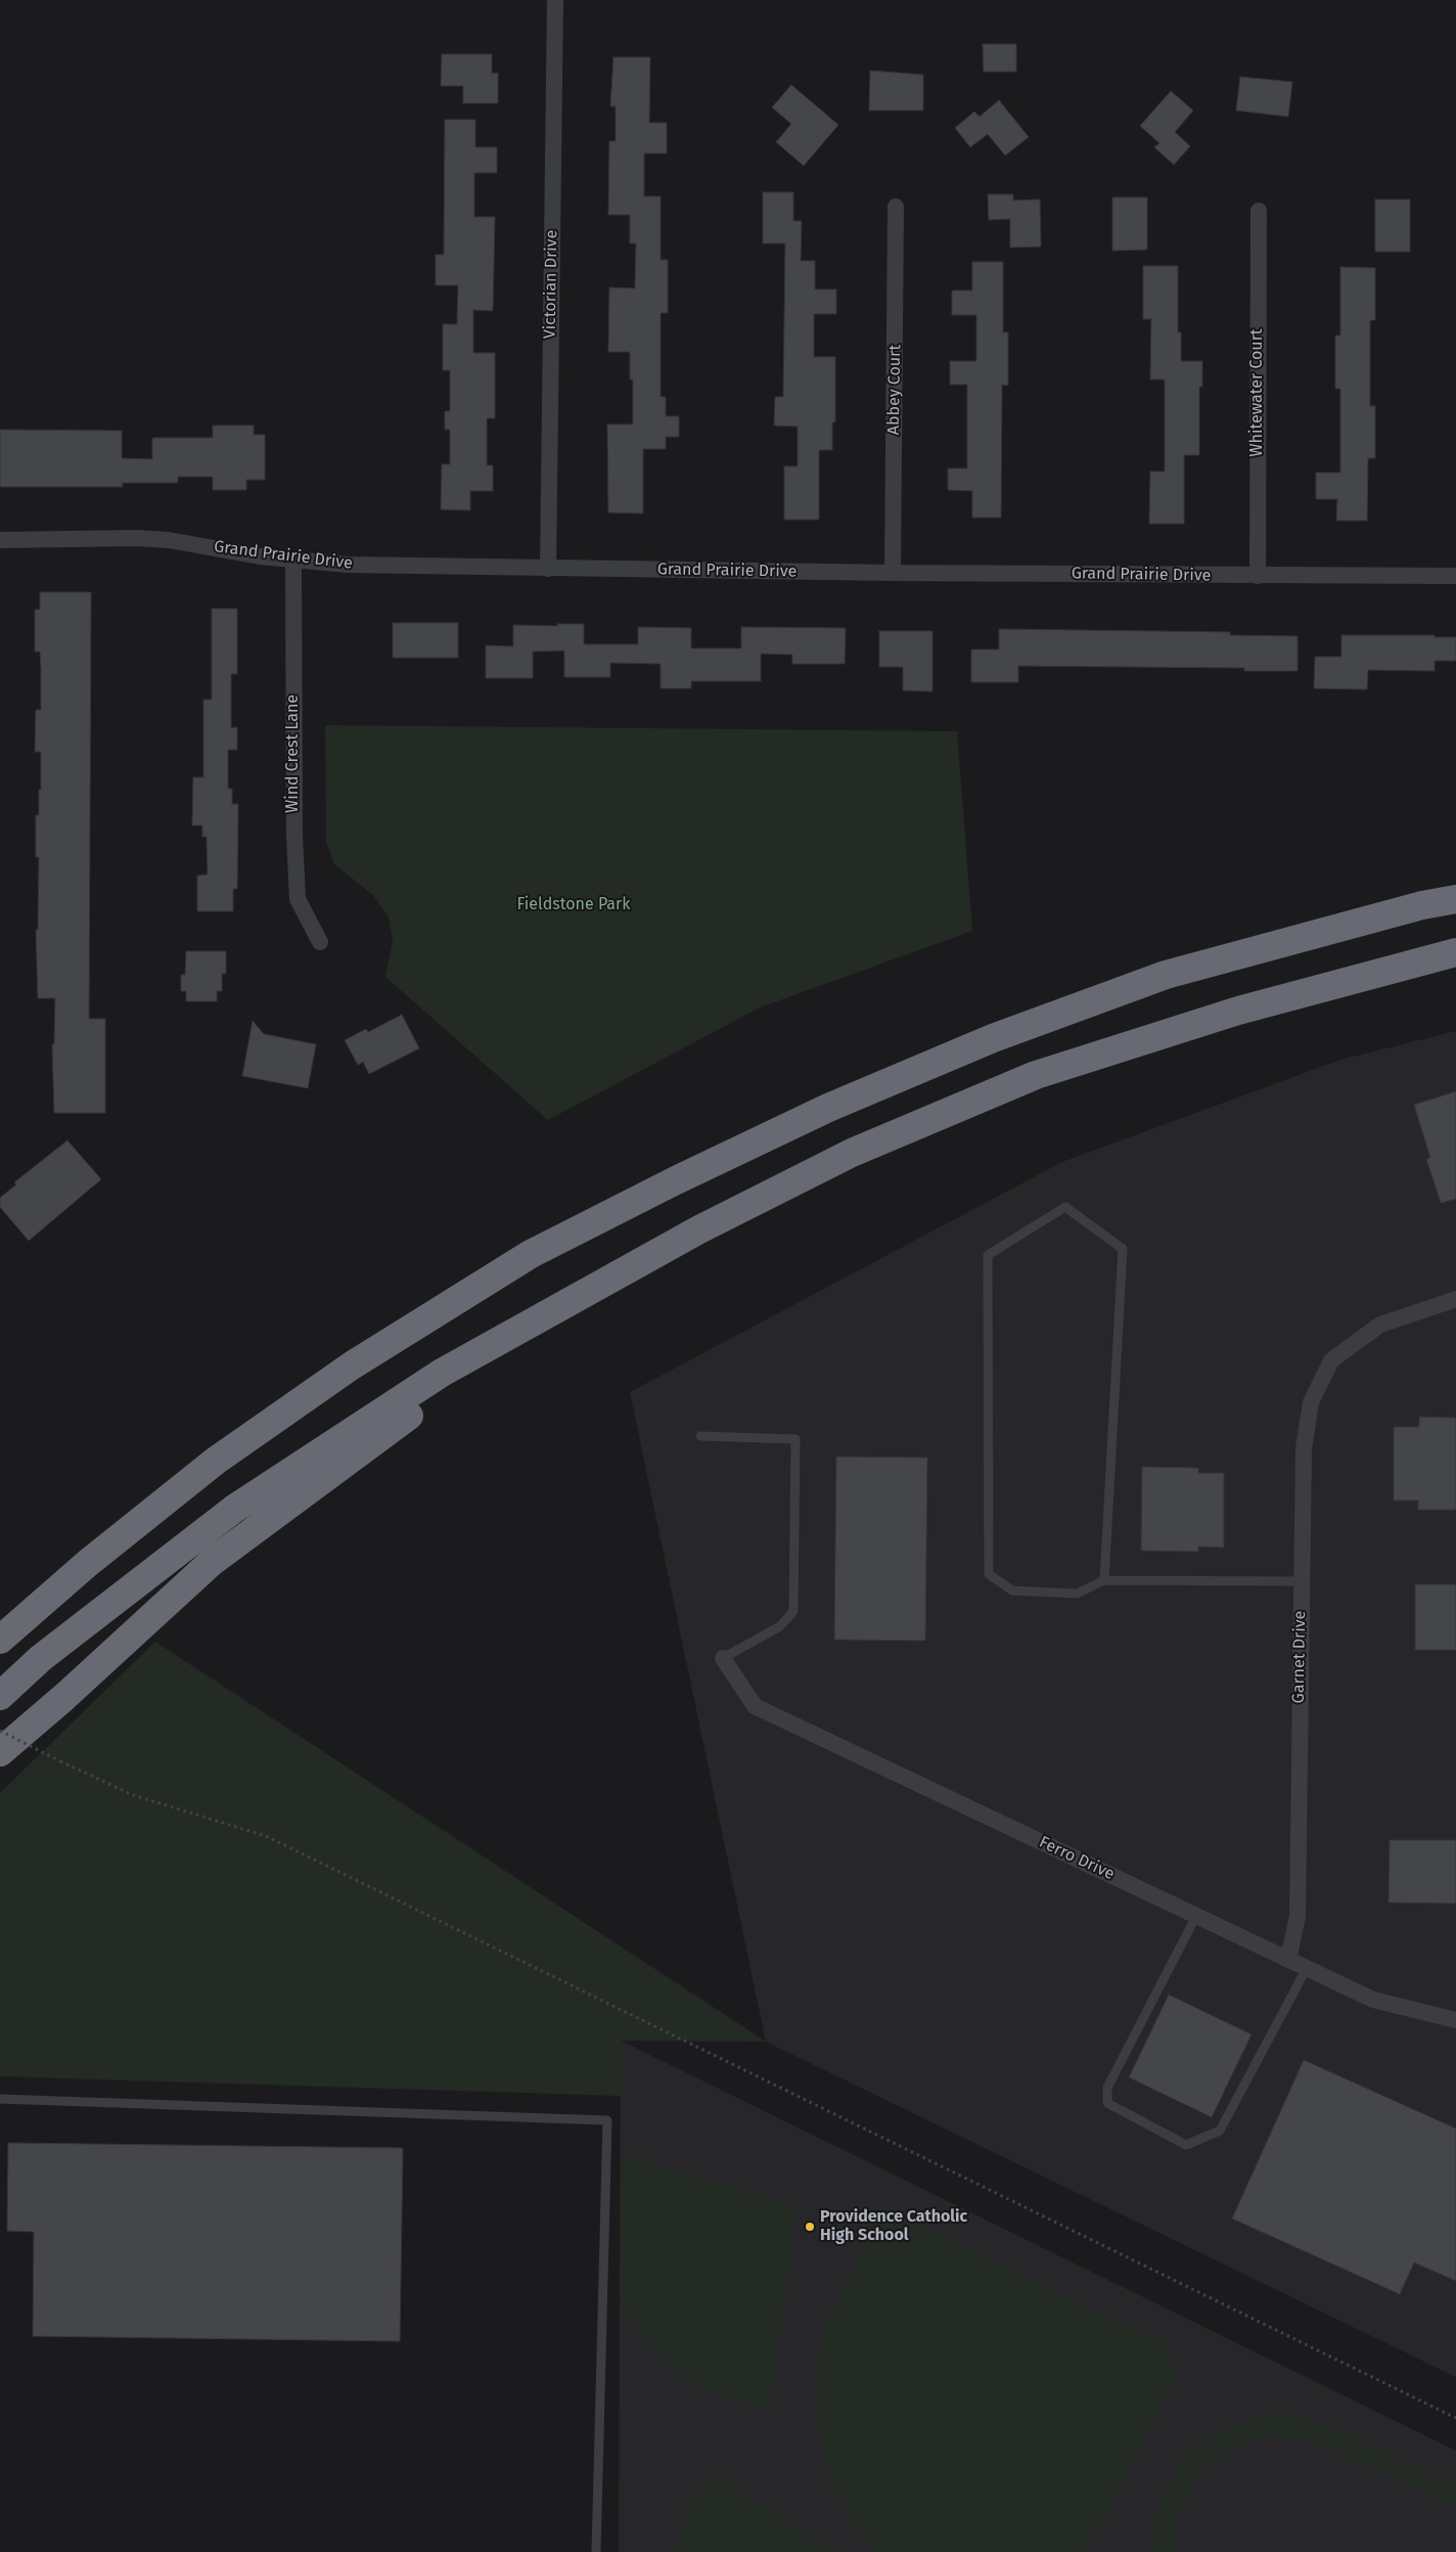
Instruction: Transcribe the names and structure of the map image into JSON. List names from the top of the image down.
{
  "streets": {
    "street": [
      "Victorian Drive",
      "Abbey Court",
      "Whitewater Court",
      "Grand Prairie Drive",
      "Wind Crest Lane",
      "Garnet Drive",
      "Ferro Drive"
    ]
  },
  "crossings": [
    ["Victorian Drive", "Grand Prairie Drive"],
    ["Abbey Court", "Grand Prairie Drive"],
    ["Whitewater Court", "Grand Prairie Drive"],
    ["Grand Prairie Drive", "Wind Crest Lane"],
    ["Garnet Drive", "Ferro Drive"]
  ],
  "parks": ["Fieldstone Park"],
  "places": ["Providence Catholic High School"]
}
